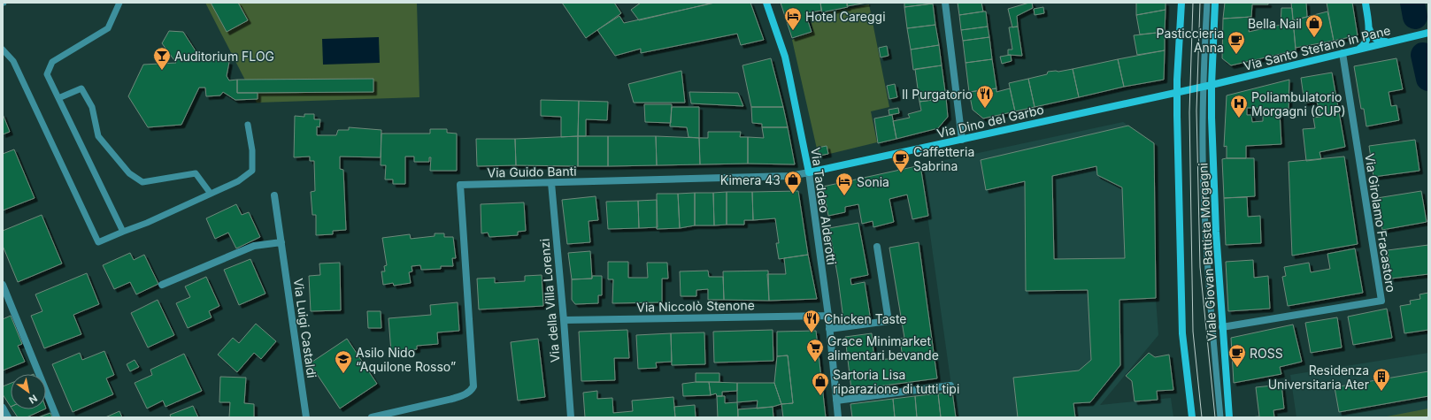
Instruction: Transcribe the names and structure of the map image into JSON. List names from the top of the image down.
{
  "streets": {
    "street": [
      "Via Santo Stefano in Pane",
      "Via Dino del Garbo",
      "Via Guido Banti",
      "Via Taddeo Alderotti",
      "Via Girolamo Fracastoro",
      "Viale Giovan Battista Morgagni",
      "Via della Villa Lorenzi",
      "Via Niccolò Stenone",
      "Via Luigi Castaldi"
    ]
  },
  "crossings": [
    ["Via Santo Stefano in Pane", "Via Girolamo Fracastoro"],
    ["Via Santo Stefano in Pane", "Viale Giovan Battista Morgagni"],
    ["Via Dino del Garbo", "Via Guido Banti"],
    ["Via Dino del Garbo", "Via Taddeo Alderotti"],
    ["Via Dino del Garbo", "Viale Giovan Battista Morgagni"],
    ["Via Guido Banti", "Via Taddeo Alderotti"],
    ["Via Guido Banti", "Via della Villa Lorenzi"],
    ["Via Taddeo Alderotti", "Via Niccolò Stenone"],
    ["Via Girolamo Fracastoro", "Viale Giovan Battista Morgagni"],
    ["Via della Villa Lorenzi", "Via Niccolò Stenone"]
  ],
  "places": {
    "hotel": ["Hotel Careggi", "Sonia"],
    "shop": ["Bella Nail", "Kimera 43", "Sartoria Lisa riparazione di tutti tipi"],
    "cafe": ["Pasticcieria Anna", "Caffetteria Sabrina", "ROSS"],
    "bar": ["Auditorium FLOG"],
    "restaurant": ["Il Purgatorio", "Chicken Taste"],
    "hospital": ["Poliambulatorio Morgagni (CUP)"],
    "supermarket": ["Grace Minimarket alimentari bevande"],
    "school or university": ["Asilo Nido “Aquilone Rosso”"],
    "building": ["Residenza Universitaria Ater"]
  },
  "north": "bottom right"
}
